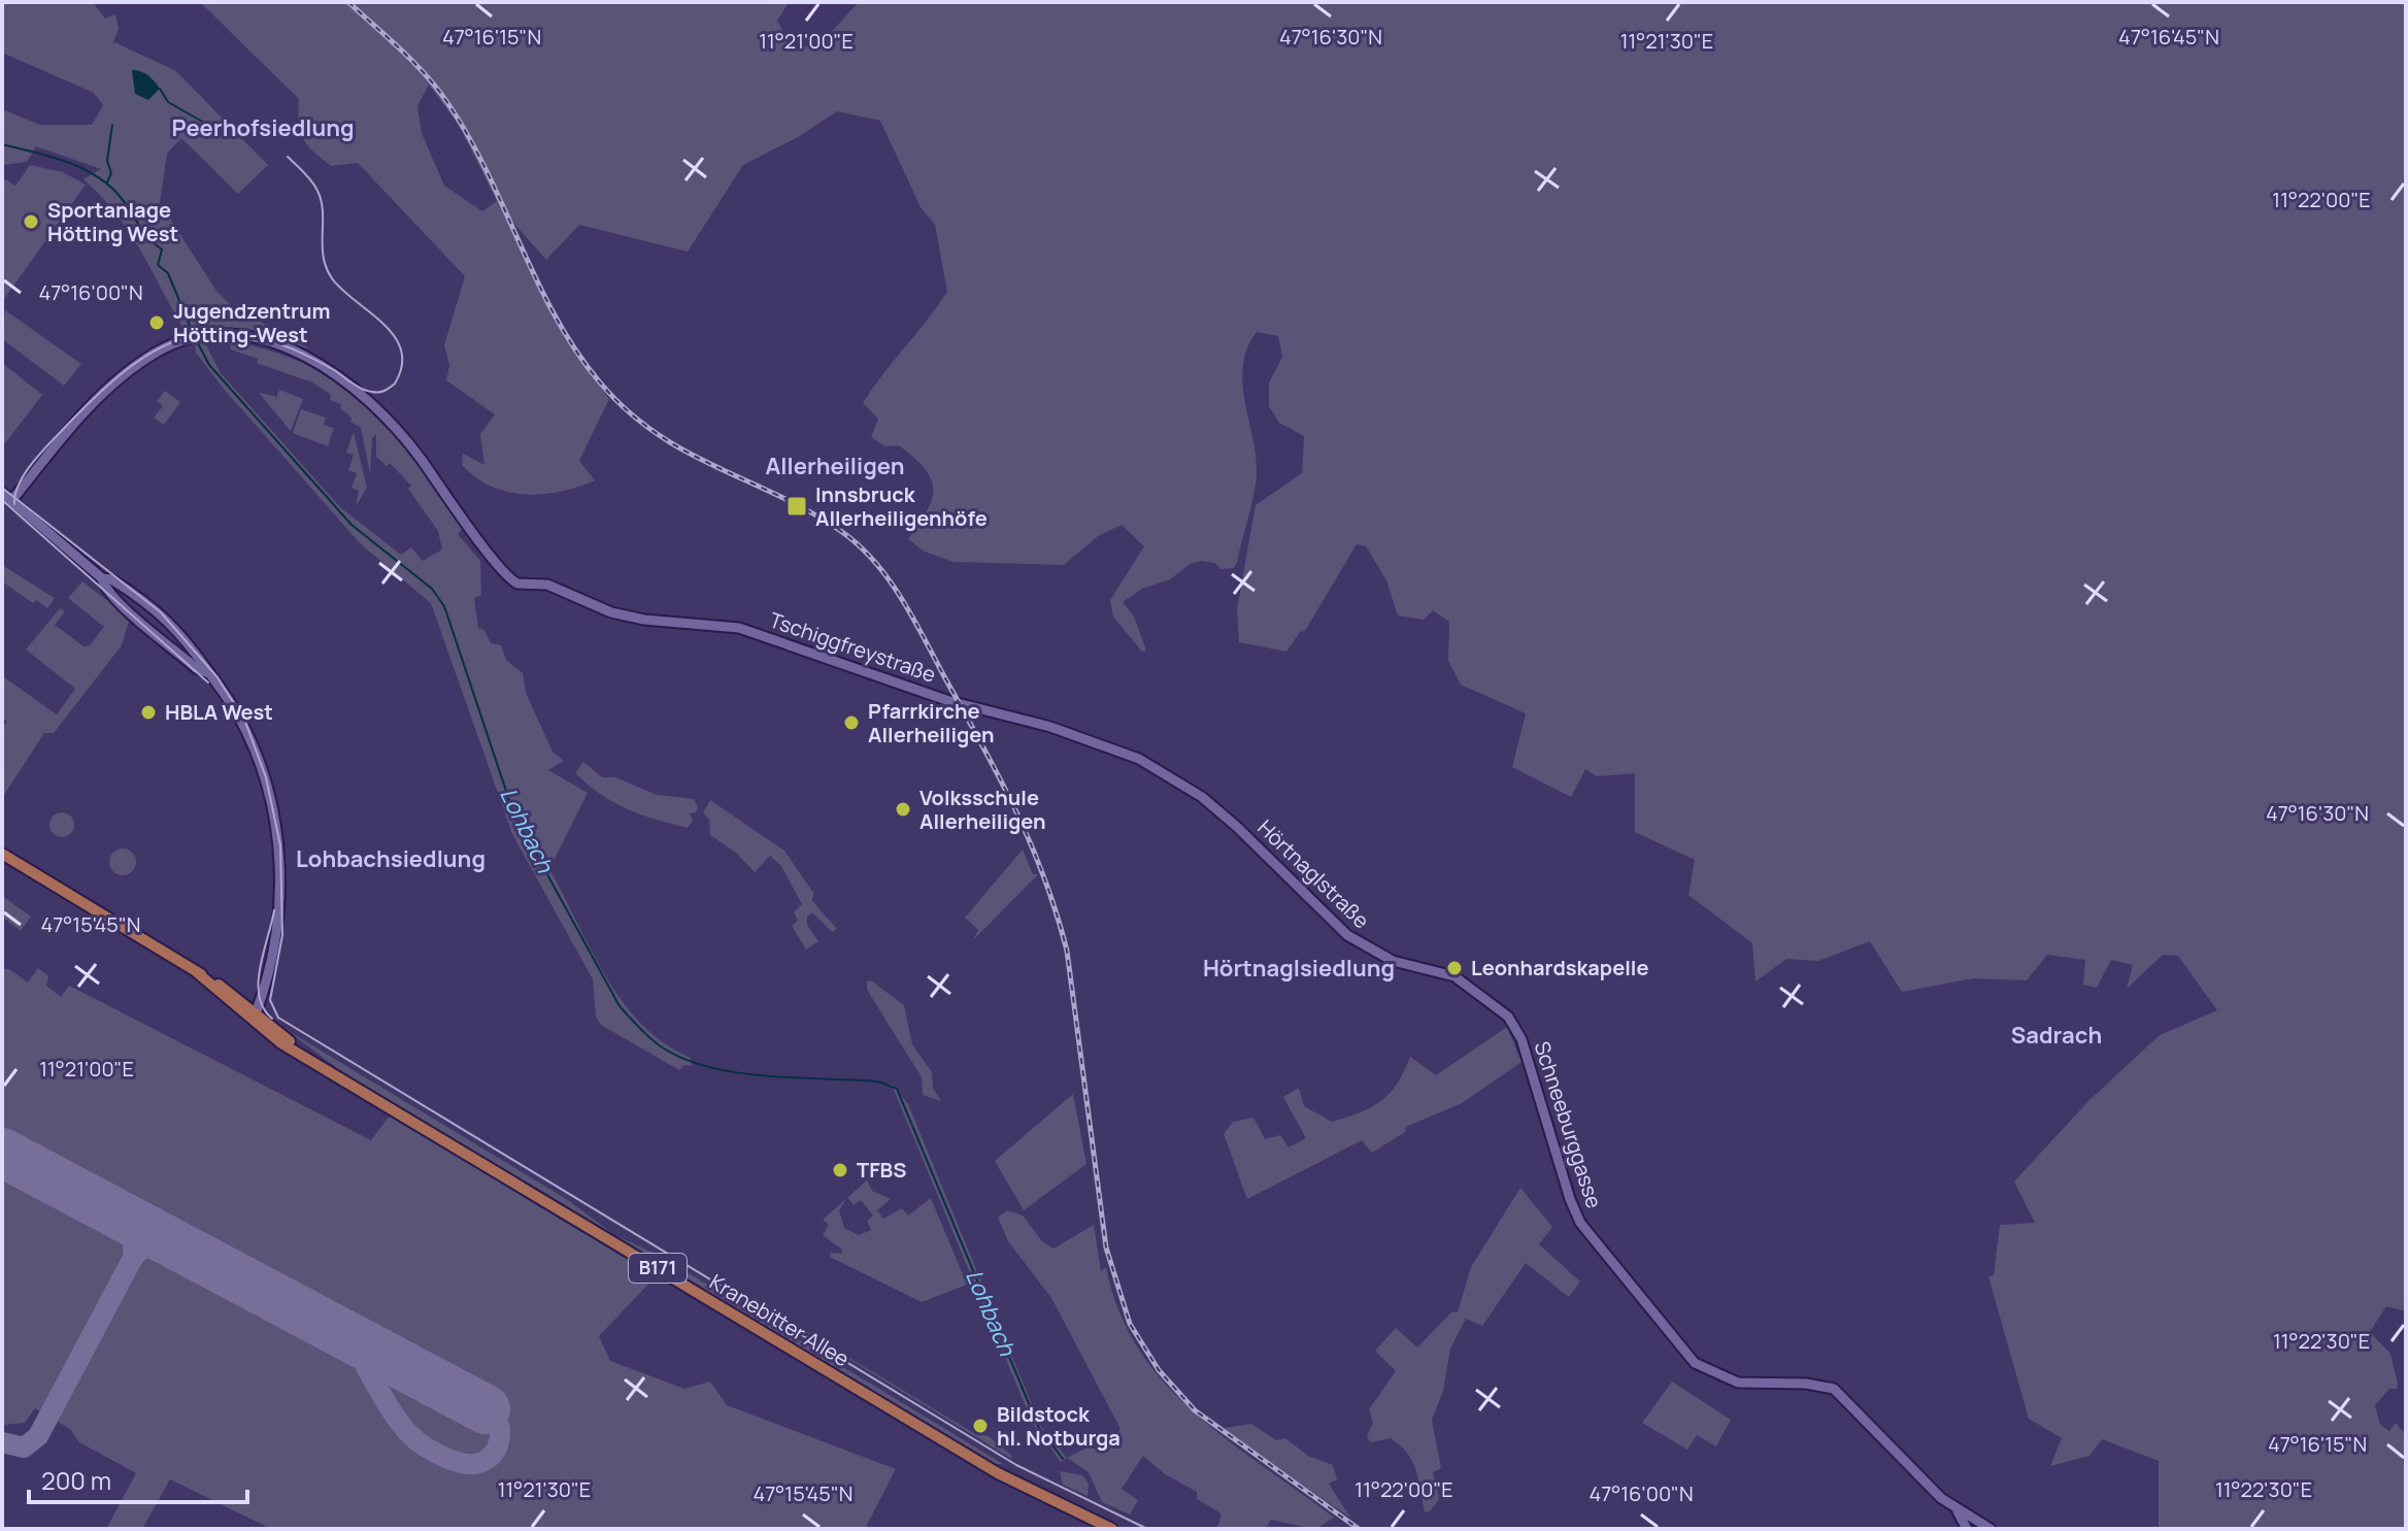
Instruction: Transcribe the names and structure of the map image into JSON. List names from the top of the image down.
{
  "streets": {
    "main road": ["B171", "Kranebitter Allee"],
    "street": ["Tschiggfreystraße", "Hörtnaglstraße", "Schneeburggasse"]
  },
  "crossings": [
    ["Tschiggfreystraße", "Hörtnaglstraße"],
    ["Hörtnaglstraße", "Schneeburggasse"]
  ],
  "districts": [
    "Peerhofsiedlung",
    "Allerheiligen",
    "Lohbachsiedlung",
    "Hörtnaglsiedlung",
    "Sadrach"
  ],
  "water": ["Lohbach"],
  "places": {
    "other": [
      "Sportanlage Hötting West",
      "Jugendzentrum Hötting-West",
      "HBLA West",
      "Pfarrkirche Allerheiligen",
      "Volksschule Allerheiligen",
      "Leonhardskapelle",
      "TFBS",
      "Bildstock hl. Notburga"
    ],
    "transit": ["Innsbruck Allerheiligenhöfe"]
  },
  "scale_bar": "200 m",
  "coordinates": [
    "47°16'45\"N",
    "47°16'15\"N",
    "47°16'30\"N",
    "11°21'00\"E",
    "11°21'30\"E",
    "11°22'00\"E",
    "47°16'00\"N",
    "47°15'45\"N",
    "11°22'30\"E"
  ]
}
